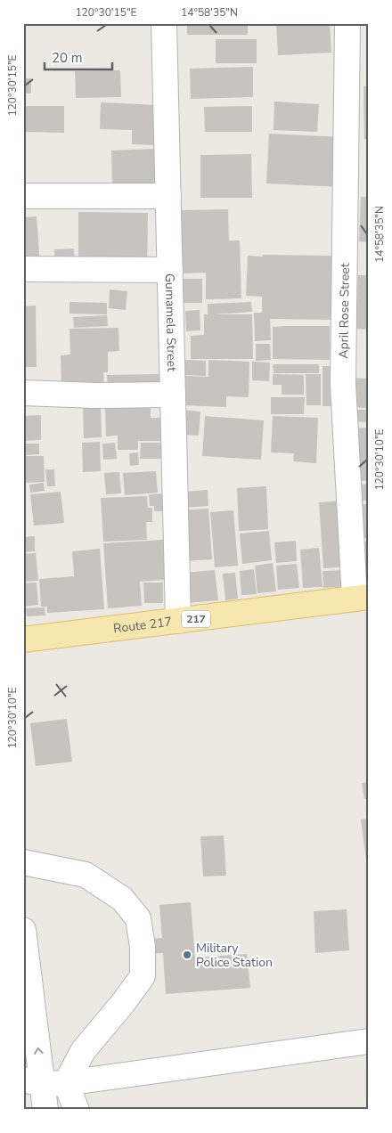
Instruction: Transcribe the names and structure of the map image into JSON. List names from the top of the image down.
{
  "streets": {
    "main road": ["217", "Route 217"],
    "street": ["April Rose Street", "Gumamela Street"]
  },
  "crossings": [
    ["April Rose Street", "Route 217"],
    ["Gumamela Street", "Route 217"]
  ],
  "places": ["Military Police Station"],
  "scale_bar": "20 m",
  "coordinates": ["120°30'15\"E", "14°58'35\"N", "120°30'10\"E"]
}
